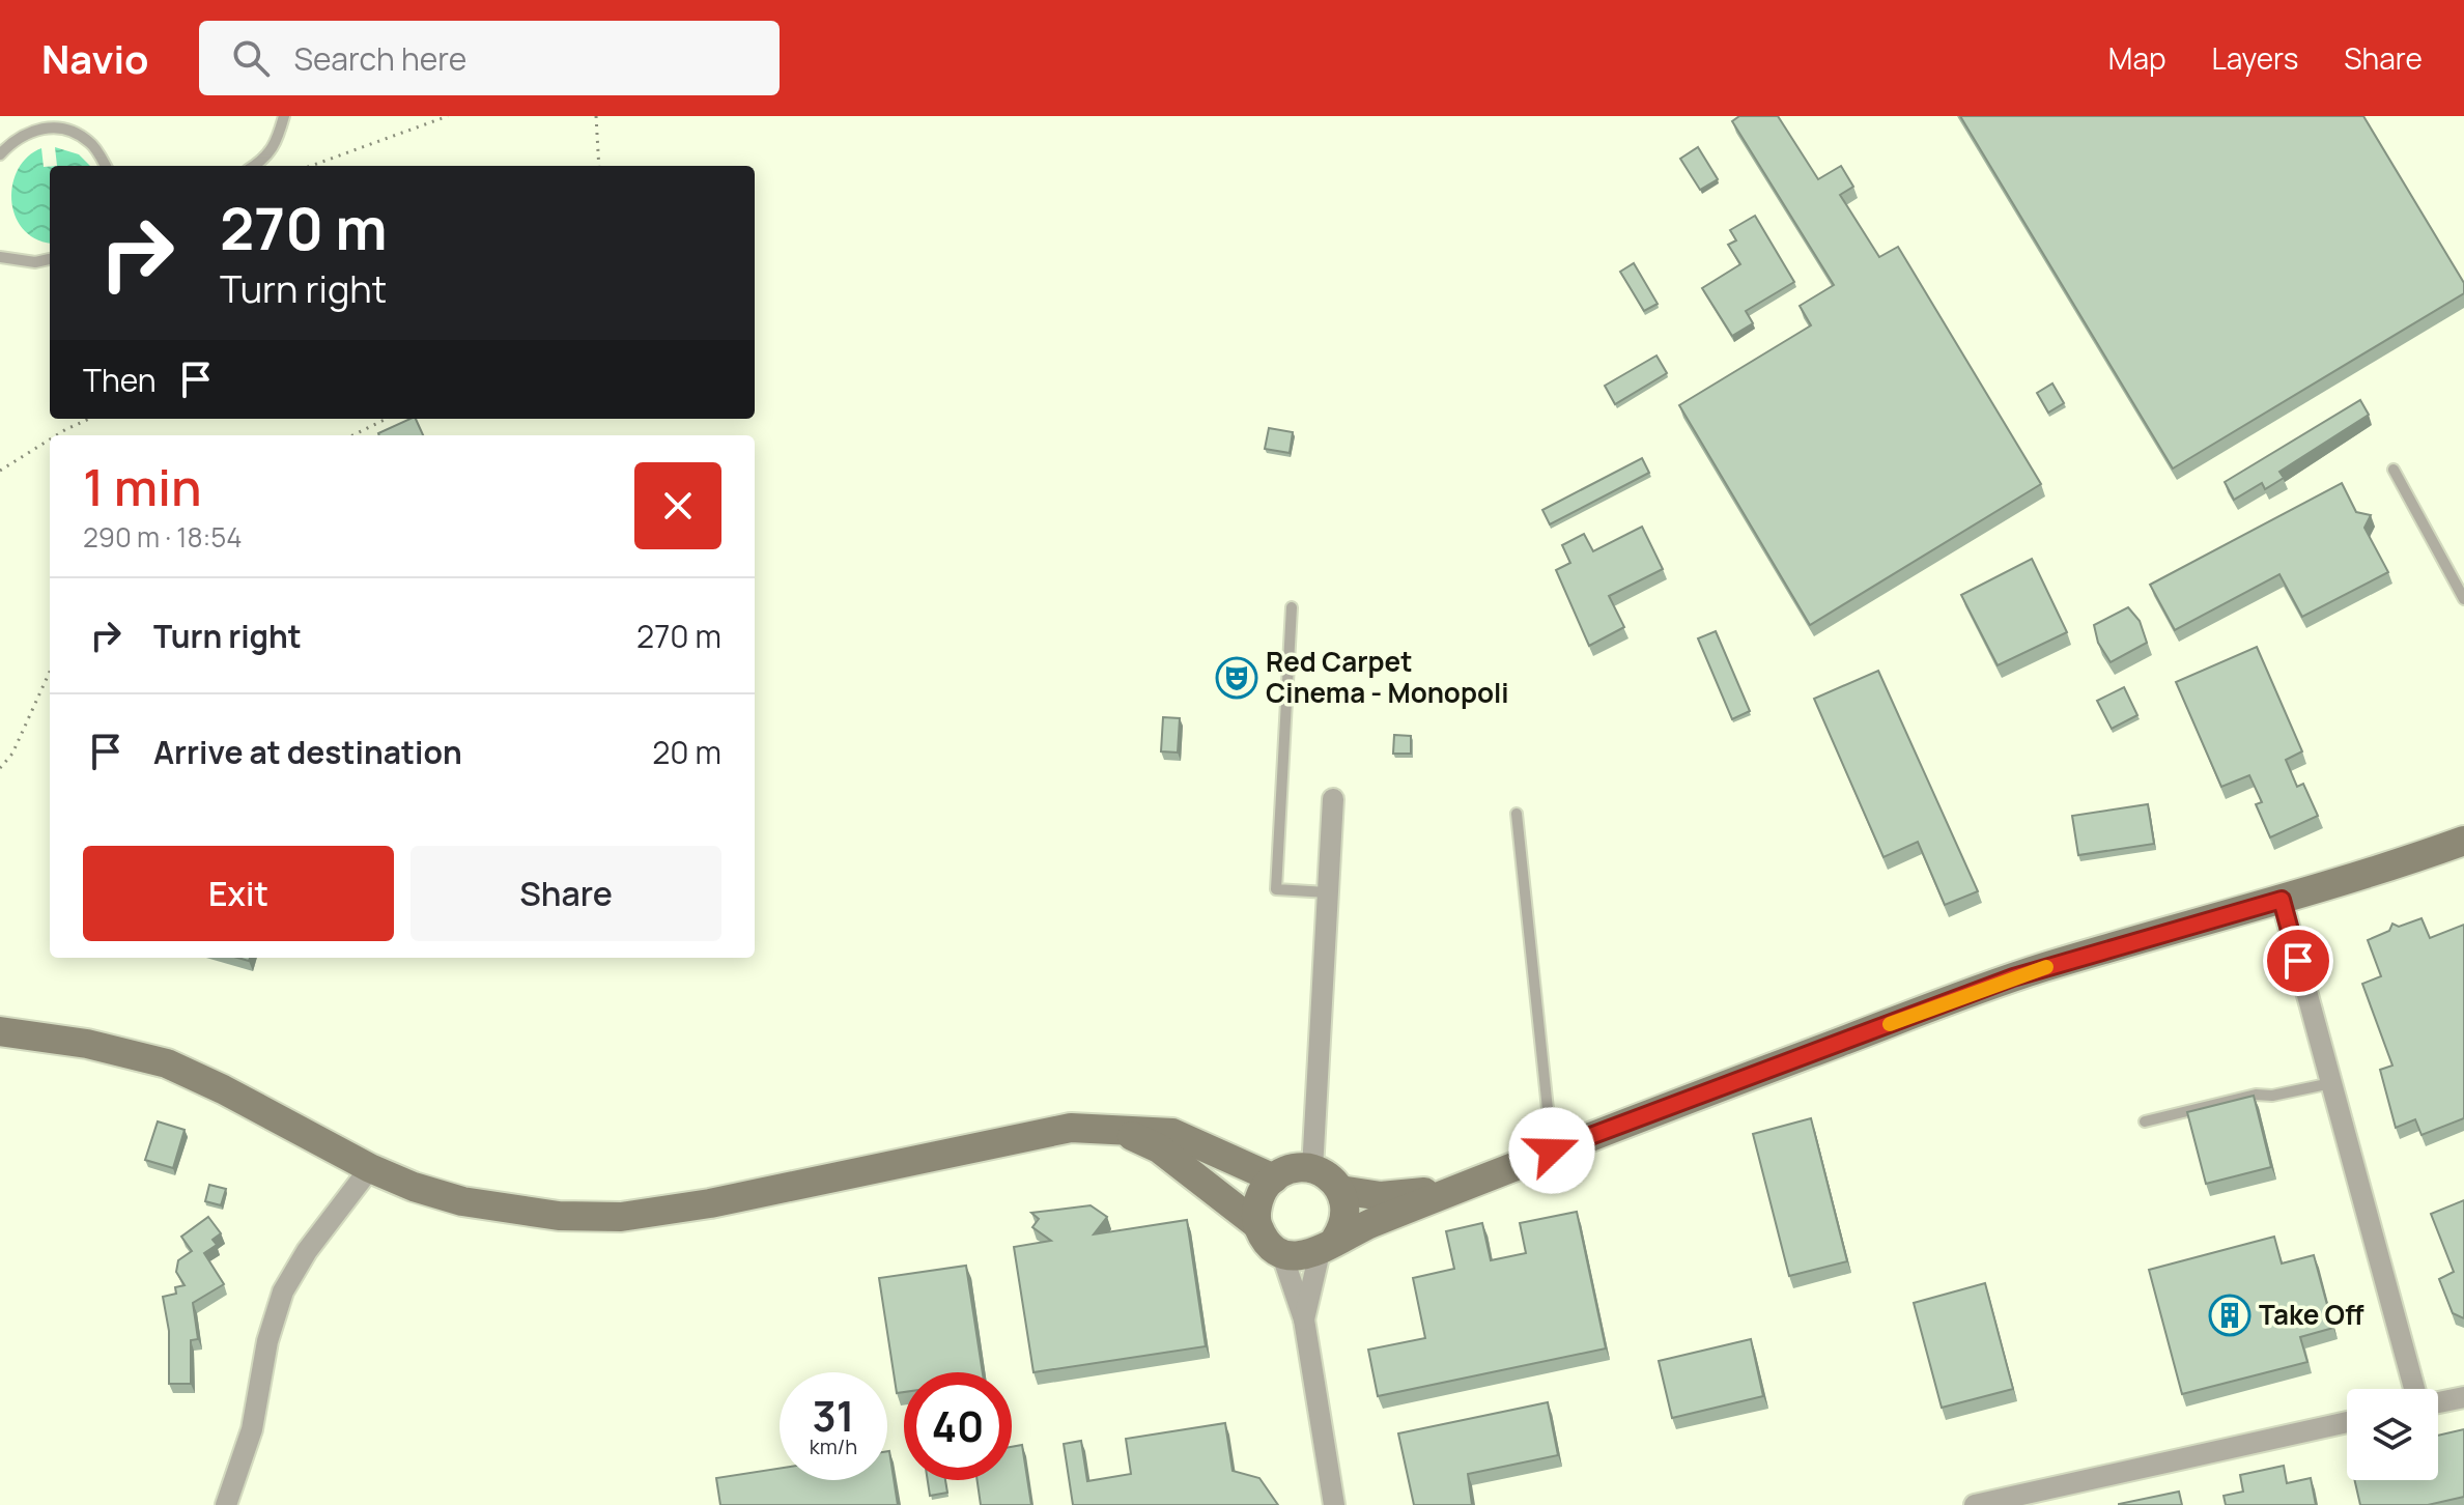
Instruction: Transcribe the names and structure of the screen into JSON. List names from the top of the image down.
{
  "places": {
    "theatre": ["Red Carpet Cinema - Monopoli"],
    "building": ["Take Off"]
  },
  "page": {
    "header": "Navio",
    "search": "Search here",
    "nav": ["Map", "Layers", "Share"],
    "turn": ["270 m", "Turn right"],
    "then": "Then",
    "heading": ["1 min", "290 m · 18:54"],
    "list": [
      {
        "name": "Turn right",
        "value": "270 m"
      },
      {
        "name": "Arrive at destination",
        "value": "20 m"
      }
    ],
    "buttons": ["Exit", "Share"],
    "speed": "31 km/h",
    "limit": "40"
  }
}
